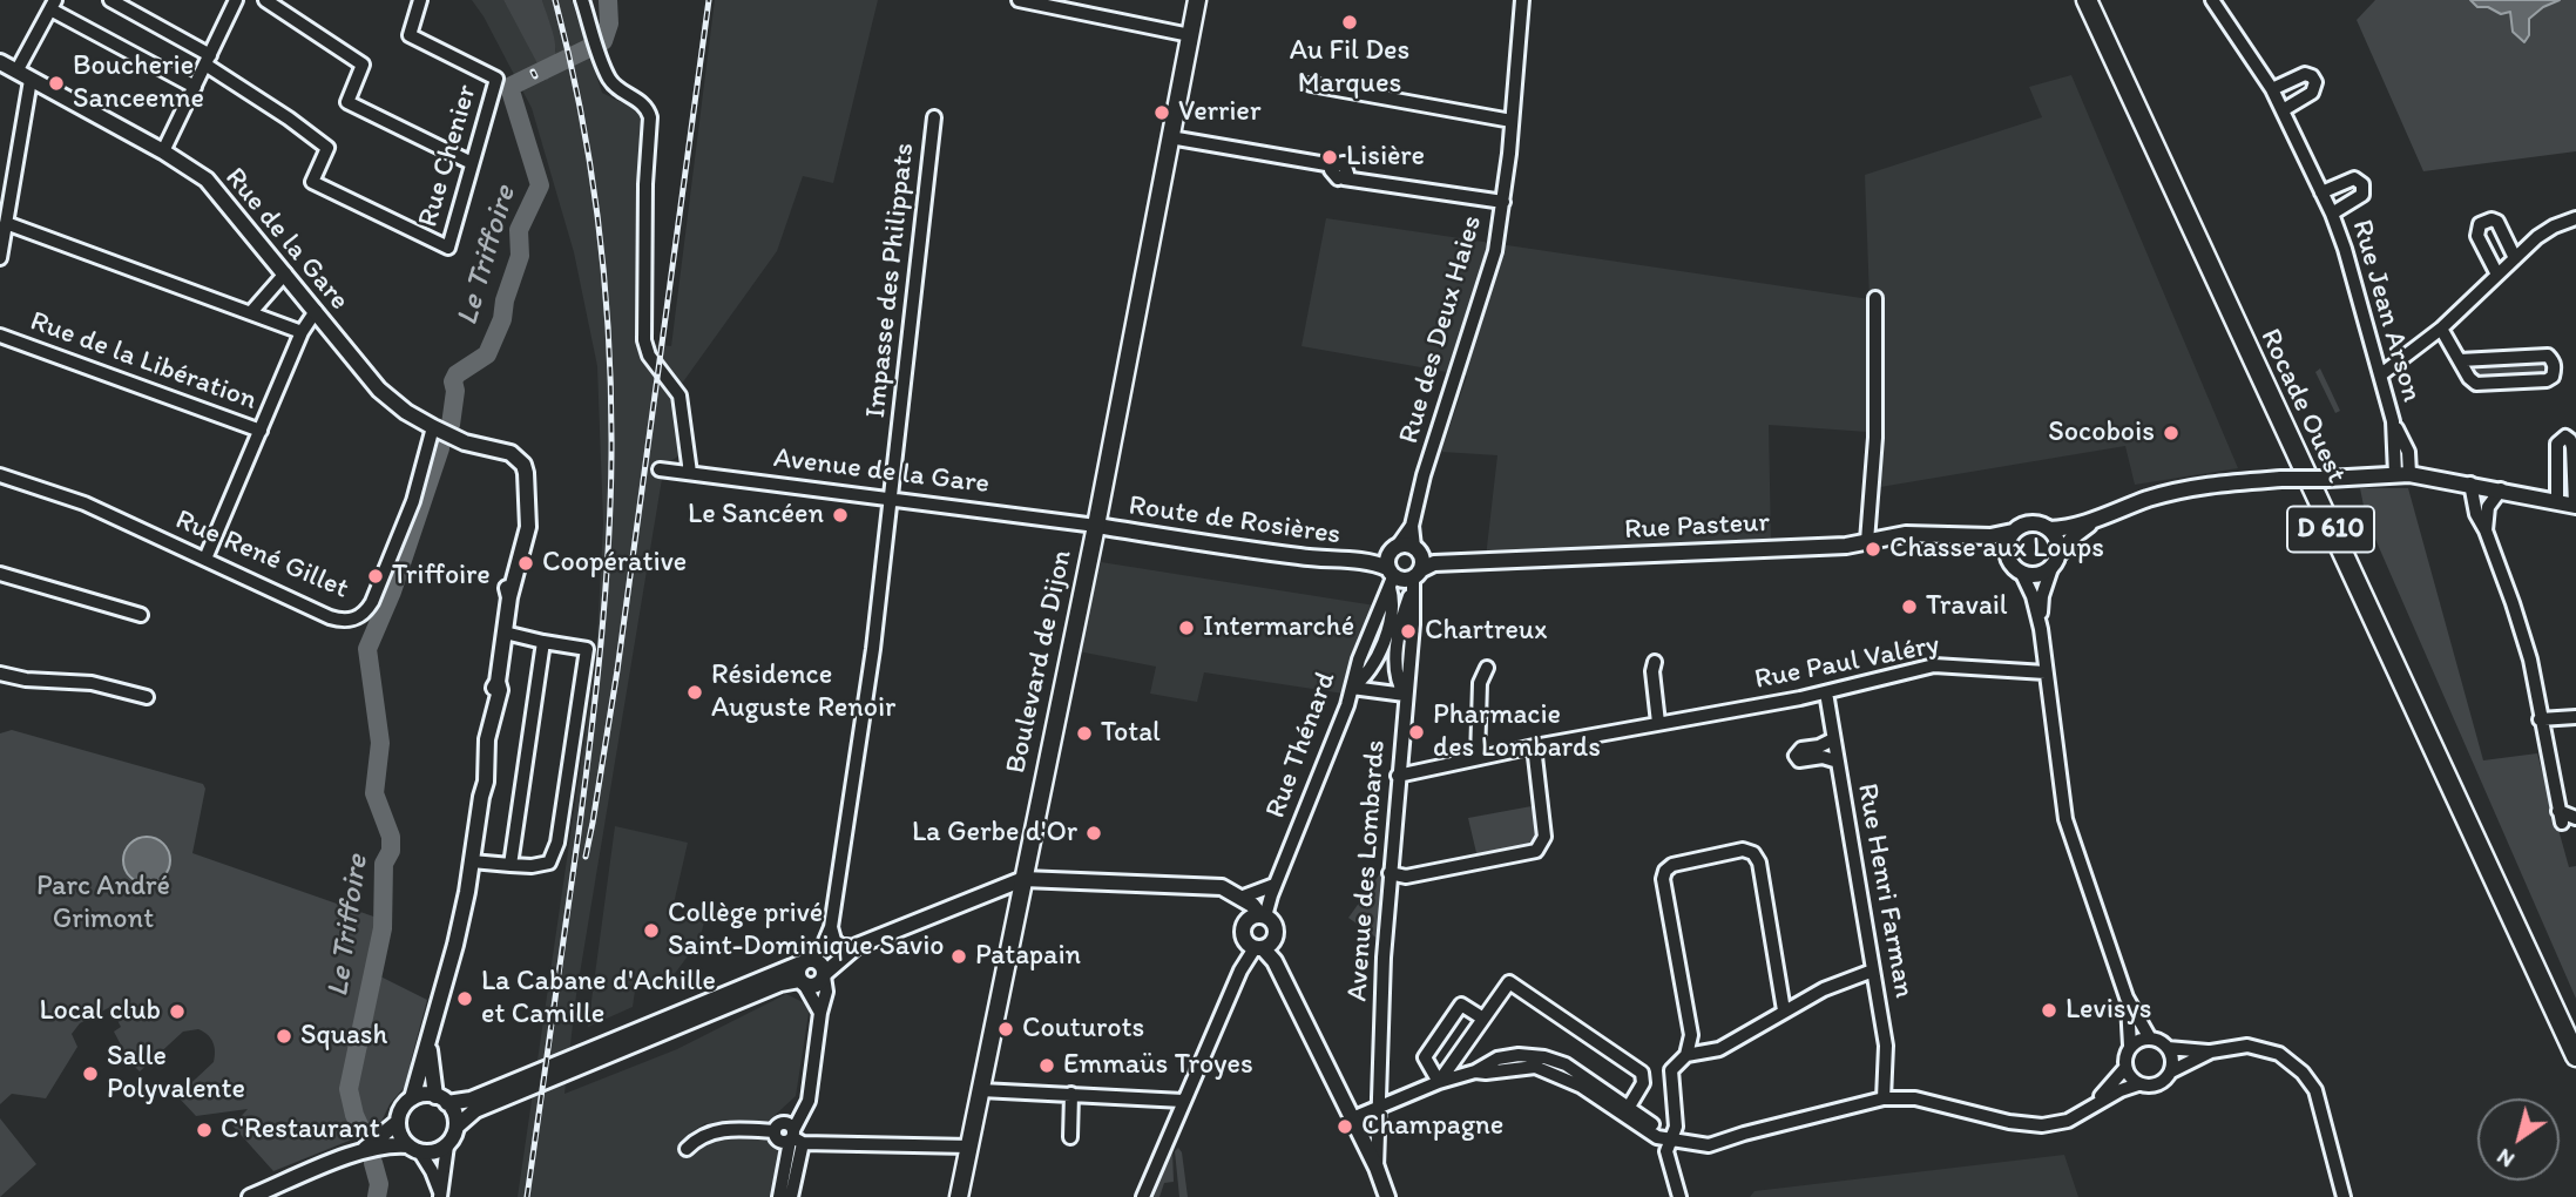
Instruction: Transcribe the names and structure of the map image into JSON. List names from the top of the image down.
{
  "streets": {
    "main road": ["Rocade Ouest", "D 610", "Boulevard de Dijon"],
    "street": [
      "Rue Chenier",
      "Rue de la Gare",
      "Impasse des Philippats",
      "Rue Jean Arson",
      "Rue des Deux Haies",
      "Rue de la Libération",
      "Avenue de la Gare",
      "Route de Rosières",
      "Rue Pasteur",
      "Rue René Gillet",
      "Rue Paul Valéry",
      "Rue Thénard",
      "Avenue des Lombards",
      "Rue Henri Farman"
    ]
  },
  "crossings": [
    ["Rue de la Gare", "Rue de la Libération"],
    ["Rue de la Gare", "Rue René Gillet"],
    ["Impasse des Philippats", "Avenue de la Gare"],
    ["Rue des Deux Haies", "Route de Rosières"],
    ["Rue des Deux Haies", "Rue Pasteur"],
    ["Rue des Deux Haies", "Rue Thénard"],
    ["Rue des Deux Haies", "Avenue des Lombards"],
    ["Avenue de la Gare", "Route de Rosières"],
    ["Avenue de la Gare", "Boulevard de Dijon"],
    ["Route de Rosières", "Boulevard de Dijon"],
    ["Route de Rosières", "Rue Thénard"],
    ["Rue Pasteur", "Avenue des Lombards"],
    ["Rue Paul Valéry", "Avenue des Lombards"],
    ["Rue Paul Valéry", "Rue Henri Farman"],
    ["Rue Thénard", "Avenue des Lombards"]
  ],
  "water": ["Le Triffoire"],
  "parks": ["Parc André Grimont"],
  "places": [
    "Au Fil Des Marques",
    "Boucherie Sanceenne",
    "Verrier",
    "Lisière",
    "Socobois",
    "Le Sancéen",
    "Chasse aux Loups",
    "Coopérative",
    "Triffoire",
    "Travail",
    "Intermarché",
    "Chartreux",
    "Résidence Auguste Renoir",
    "Pharmacie des Lombards",
    "Total",
    "La Gerbe d'Or",
    "Collège privé Saint-Dominique Savio",
    "Patapain",
    "La Cabane d'Achille et Camille",
    "Levisys",
    "Local club",
    "Couturots",
    "Squash",
    "Emmaüs Troyes",
    "Salle Polyvalente",
    "Champagne",
    "C'Restaurant"
  ],
  "north": "bottom left"
}
